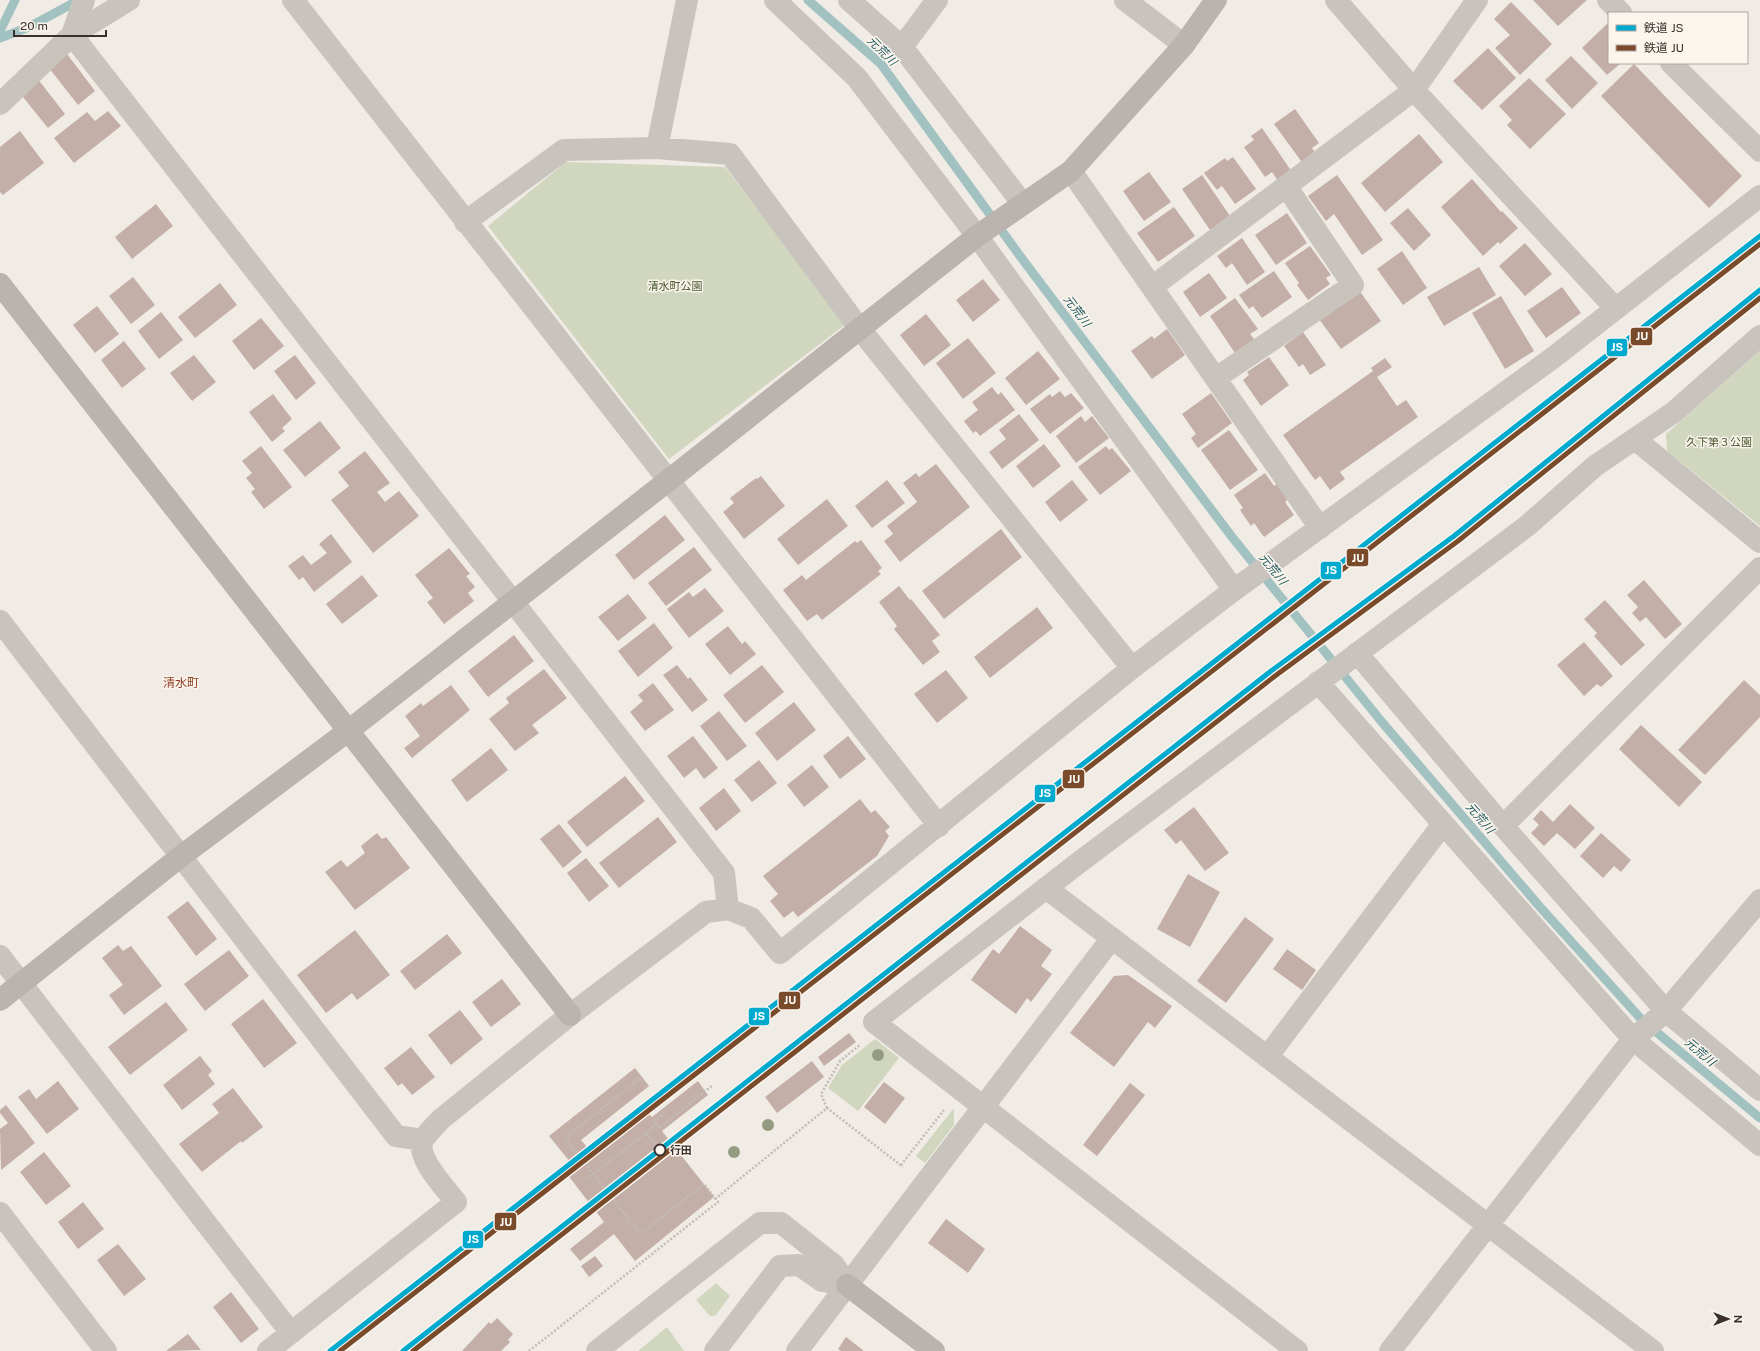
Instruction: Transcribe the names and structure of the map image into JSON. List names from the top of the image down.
{
  "districts": ["清水町"],
  "water": ["元荒川"],
  "parks": ["清水町公園", "久下第３公園"],
  "places": ["行田"],
  "lines": ["rail line JS", "rail line JU"],
  "legend": ["鉄道 JS", "鉄道 JU"],
  "scale_bar": "20 m",
  "north": "right"
}
